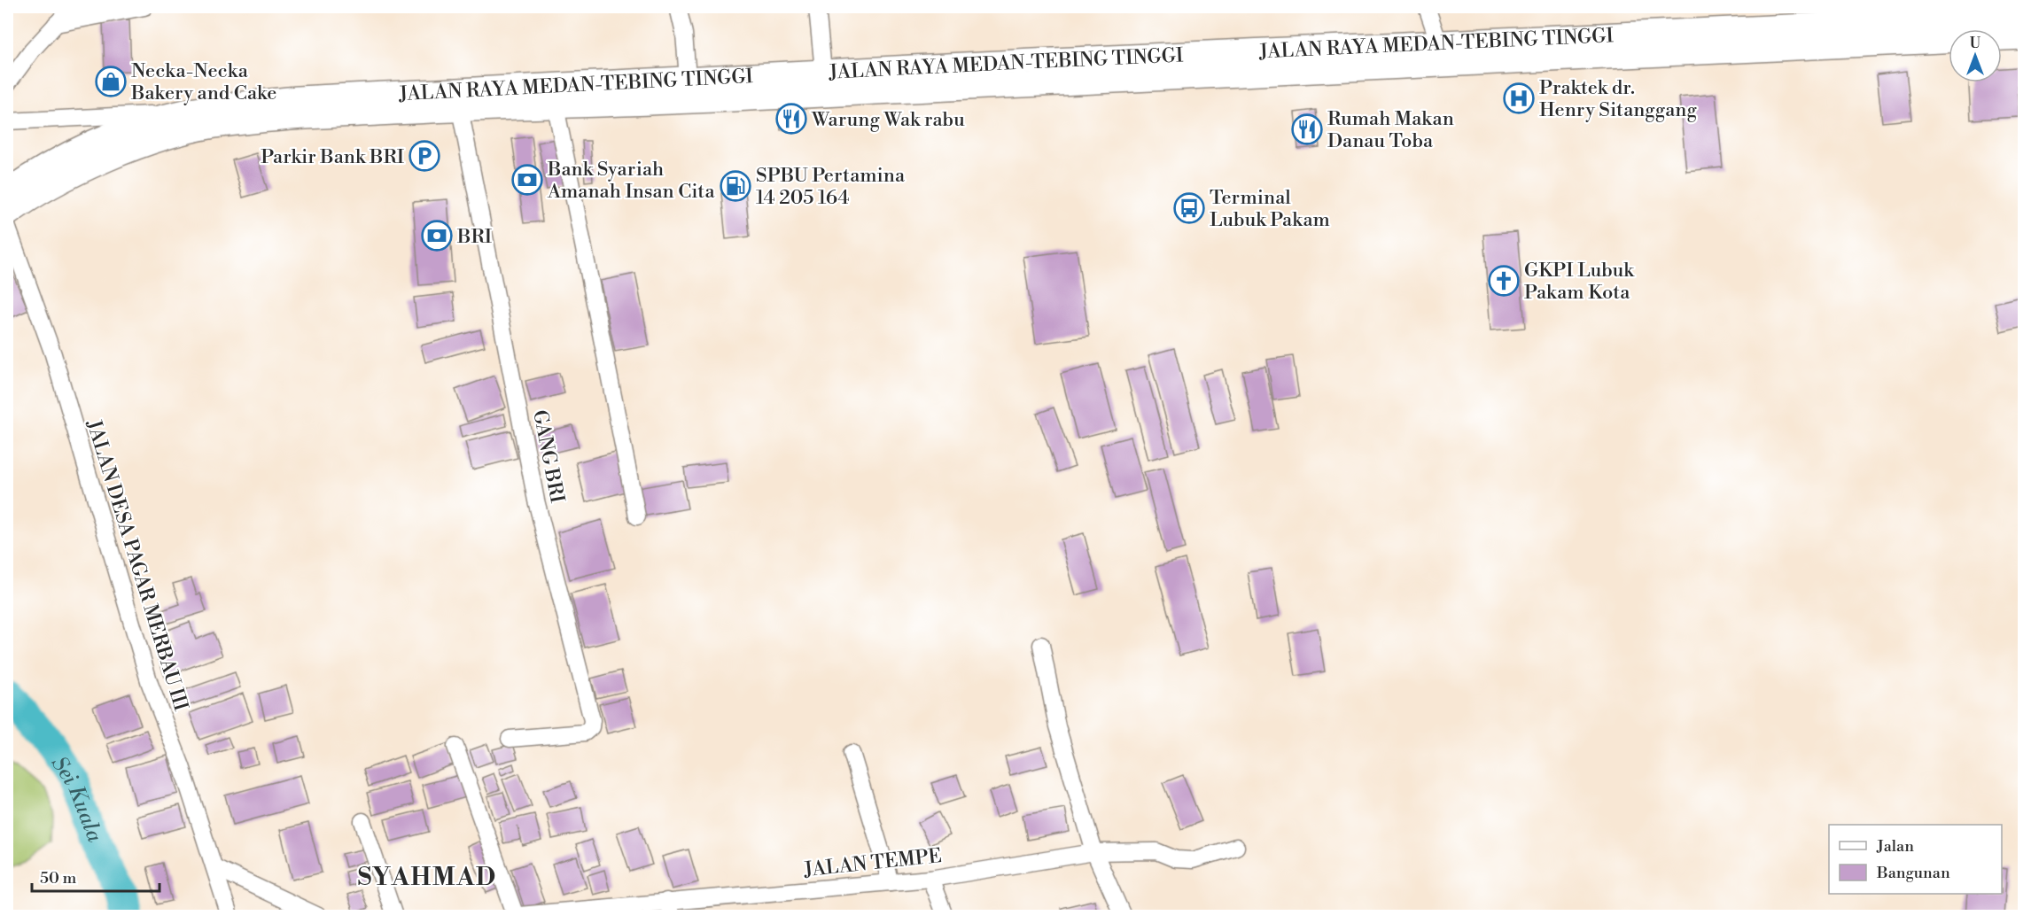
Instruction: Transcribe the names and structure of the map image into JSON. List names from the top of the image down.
{
  "streets": {
    "highway": ["JALAN RAYA MEDAN-TEBING TINGGI"],
    "street": ["GANG BRI", "JALAN DESA PAGAR MERBAU III", "JALAN TEMPE"]
  },
  "crossings": [
    ["JALAN RAYA MEDAN-TEBING TINGGI", "GANG BRI"]
  ],
  "districts": ["SYAHMAD"],
  "water": ["Sei Kuala"],
  "places": {
    "shop": ["Necka-Necka Bakery and Cake"],
    "hospital": ["Praktek dr. Henry Sitanggang"],
    "restaurant": ["Warung Wak rabu", "Rumah Makan Danau Toba"],
    "parking": ["Parkir Bank BRI"],
    "bank": ["Bank Syariah Amanah Insan Cita", "BRI"],
    "fuel station": ["SPBU Pertamina 14 205 164"],
    "bus stop": ["Terminal Lubuk Pakam"],
    "church": ["GKPI Lubuk Pakam Kota"]
  },
  "legend": ["Jalan", "Bangunan"],
  "scale_bar": "50 m",
  "north": "top"
}
